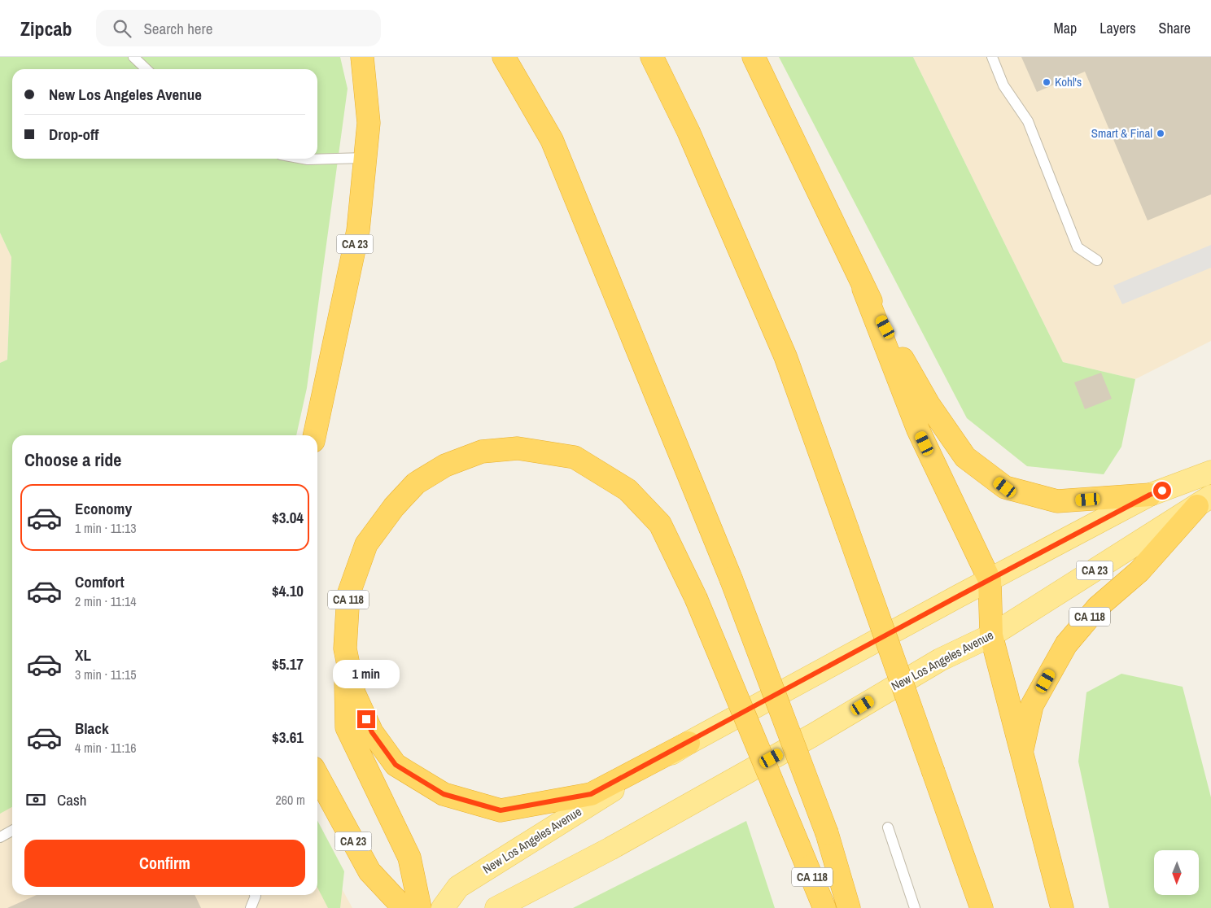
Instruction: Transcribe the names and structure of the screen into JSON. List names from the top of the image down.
{
  "streets": {
    "highway": ["CA 23", "CA 118"],
    "main road": ["New Los Angeles Avenue"]
  },
  "crossings": [
    ["CA 118", "New Los Angeles Avenue"]
  ],
  "places": ["Kohl's", "Smart & Final"],
  "north": "bottom",
  "page": {
    "header": "Zipcab",
    "search": "Search here",
    "nav": ["Map", "Layers", "Share"],
    "banner": ["New Los Angeles Avenue", "Drop-off"],
    "heading": "Choose a ride",
    "list": [
      {
        "name": "Economy",
        "note": "1 min · 11:13",
        "value": "$3.04"
      },
      {
        "name": "Comfort",
        "note": "2 min · 11:14",
        "value": "$4.10"
      },
      {
        "name": "XL",
        "note": "3 min · 11:15",
        "value": "$5.17"
      },
      {
        "name": "Black",
        "note": "4 min · 11:16",
        "value": "$3.61"
      }
    ],
    "bubble": "1 min",
    "pay": ["Cash", "260 m"],
    "buttons": "Confirm"
  }
}
